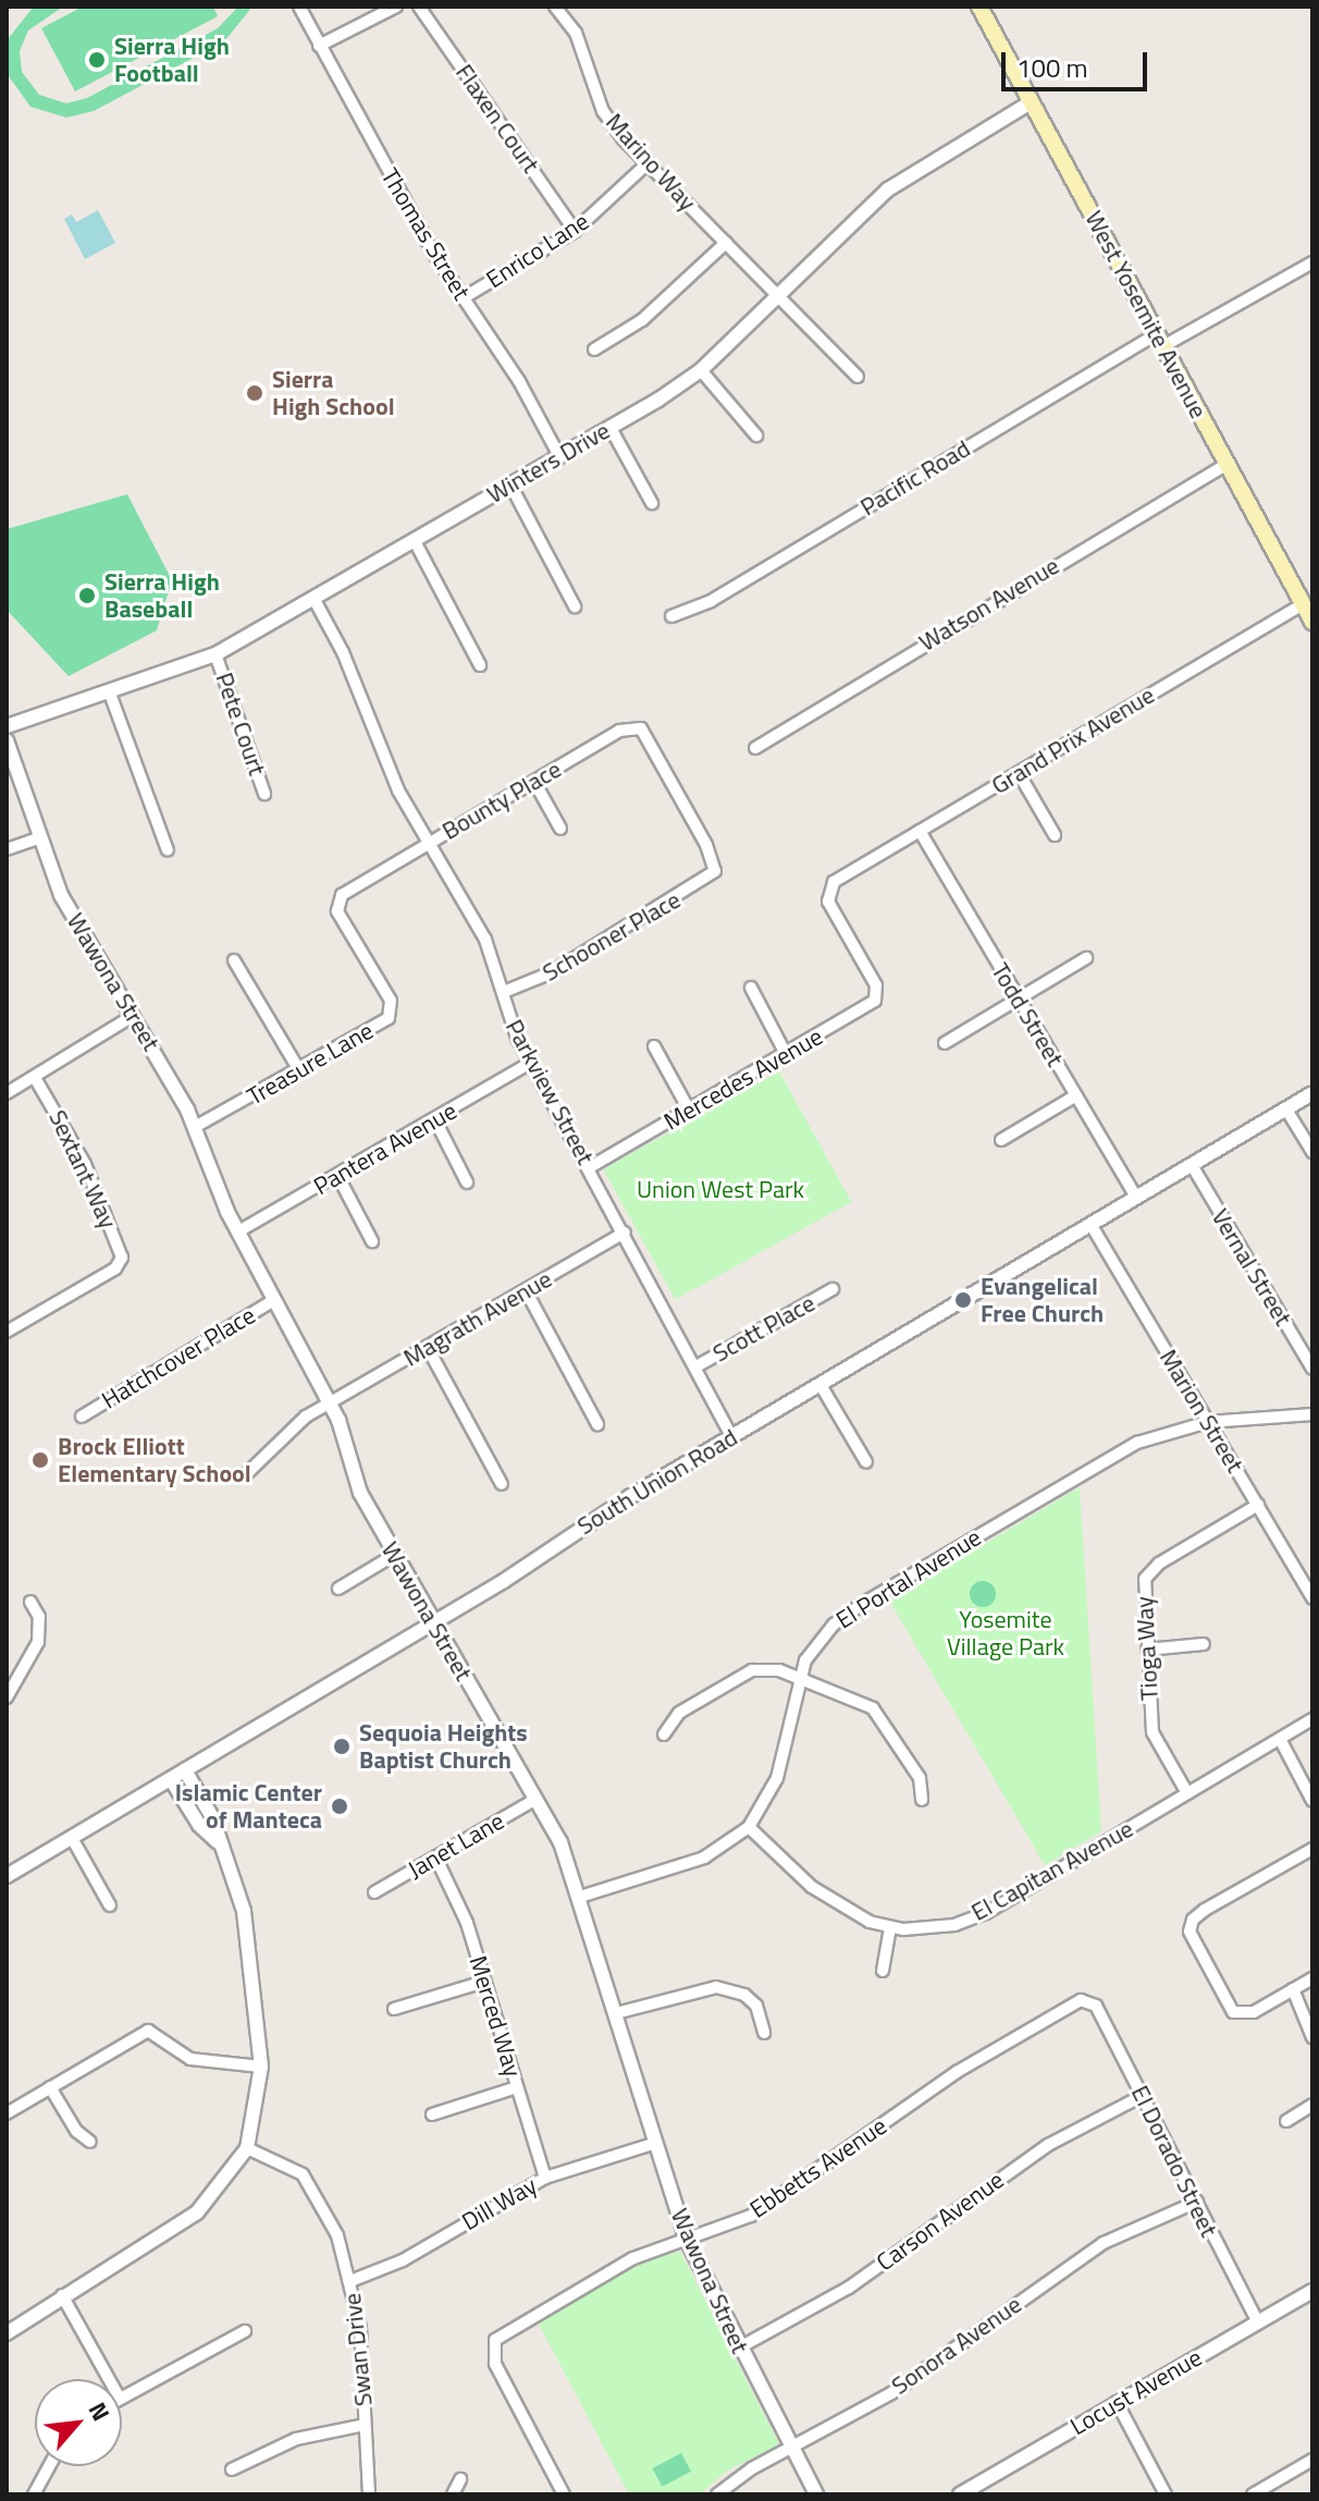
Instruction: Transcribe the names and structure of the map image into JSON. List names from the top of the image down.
{
  "streets": {
    "main road": ["West Yosemite Avenue"],
    "street": [
      "Flaxen Court",
      "Marino Way",
      "Thomas Street",
      "Enrico Lane",
      "Winters Drive",
      "Pacific Road",
      "Watson Avenue",
      "Pete Court",
      "Grand Prix Avenue",
      "Bounty Place",
      "Schooner Place",
      "Wawona Street",
      "Todd Street",
      "Treasure Lane",
      "Mercedes Avenue",
      "Parkview Street",
      "Pantera Avenue",
      "Sextant Way",
      "Vernal Street",
      "Magrath Avenue",
      "Scott Place",
      "Hatchcover Place",
      "Marion Street",
      "South Union Road",
      "El Portal Avenue",
      "Tioga Way",
      "Janet Lane",
      "El Capitan Avenue",
      "Merced Way",
      "El Dorado Street",
      "Ebbetts Avenue",
      "Dill Way",
      "Carson Avenue",
      "Sonora Avenue",
      "Swan Drive",
      "Locust Avenue"
    ]
  },
  "crossings": [
    ["Flaxen Court", "Enrico Lane"],
    ["Marino Way", "Enrico Lane"],
    ["Marino Way", "Winters Drive"],
    ["Thomas Street", "Enrico Lane"],
    ["Thomas Street", "Winters Drive"],
    ["West Yosemite Avenue", "Winters Drive"],
    ["West Yosemite Avenue", "Pacific Road"],
    ["West Yosemite Avenue", "Watson Avenue"],
    ["West Yosemite Avenue", "Grand Prix Avenue"],
    ["Winters Drive", "Pete Court"],
    ["Winters Drive", "Parkview Street"],
    ["Grand Prix Avenue", "Todd Street"],
    ["Grand Prix Avenue", "Mercedes Avenue"],
    ["Bounty Place", "Schooner Place"],
    ["Bounty Place", "Treasure Lane"],
    ["Bounty Place", "Parkview Street"],
    ["Schooner Place", "Parkview Street"],
    ["Wawona Street", "Treasure Lane"],
    ["Wawona Street", "Pantera Avenue"],
    ["Wawona Street", "Magrath Avenue"],
    ["Wawona Street", "Hatchcover Place"],
    ["Wawona Street", "South Union Road"],
    ["Wawona Street", "El Portal Avenue"],
    ["Wawona Street", "Janet Lane"],
    ["Wawona Street", "Ebbetts Avenue"],
    ["Wawona Street", "Dill Way"],
    ["Wawona Street", "Carson Avenue"],
    ["Wawona Street", "Sonora Avenue"],
    ["Todd Street", "South Union Road"],
    ["Mercedes Avenue", "Parkview Street"],
    ["Parkview Street", "Pantera Avenue"],
    ["Parkview Street", "Magrath Avenue"],
    ["Parkview Street", "Scott Place"],
    ["Parkview Street", "South Union Road"],
    ["Vernal Street", "South Union Road"],
    ["Marion Street", "South Union Road"],
    ["Marion Street", "El Portal Avenue"],
    ["Marion Street", "Tioga Way"],
    ["El Portal Avenue", "El Capitan Avenue"],
    ["Tioga Way", "El Capitan Avenue"],
    ["Janet Lane", "Merced Way"],
    ["Merced Way", "Dill Way"],
    ["El Dorado Street", "Ebbetts Avenue"],
    ["El Dorado Street", "Carson Avenue"],
    ["El Dorado Street", "Sonora Avenue"],
    ["El Dorado Street", "Locust Avenue"],
    ["Dill Way", "Swan Drive"]
  ],
  "parks": ["Union West Park", "Yosemite Village Park"],
  "places": [
    "Sierra High Football",
    "Sierra High School",
    "Sierra High Baseball",
    "Evangelical Free Church",
    "Brock Elliott Elementary School",
    "Sequoia Heights Baptist Church",
    "Islamic Center of Manteca"
  ],
  "scale_bar": "100 m",
  "north": "top right"
}
